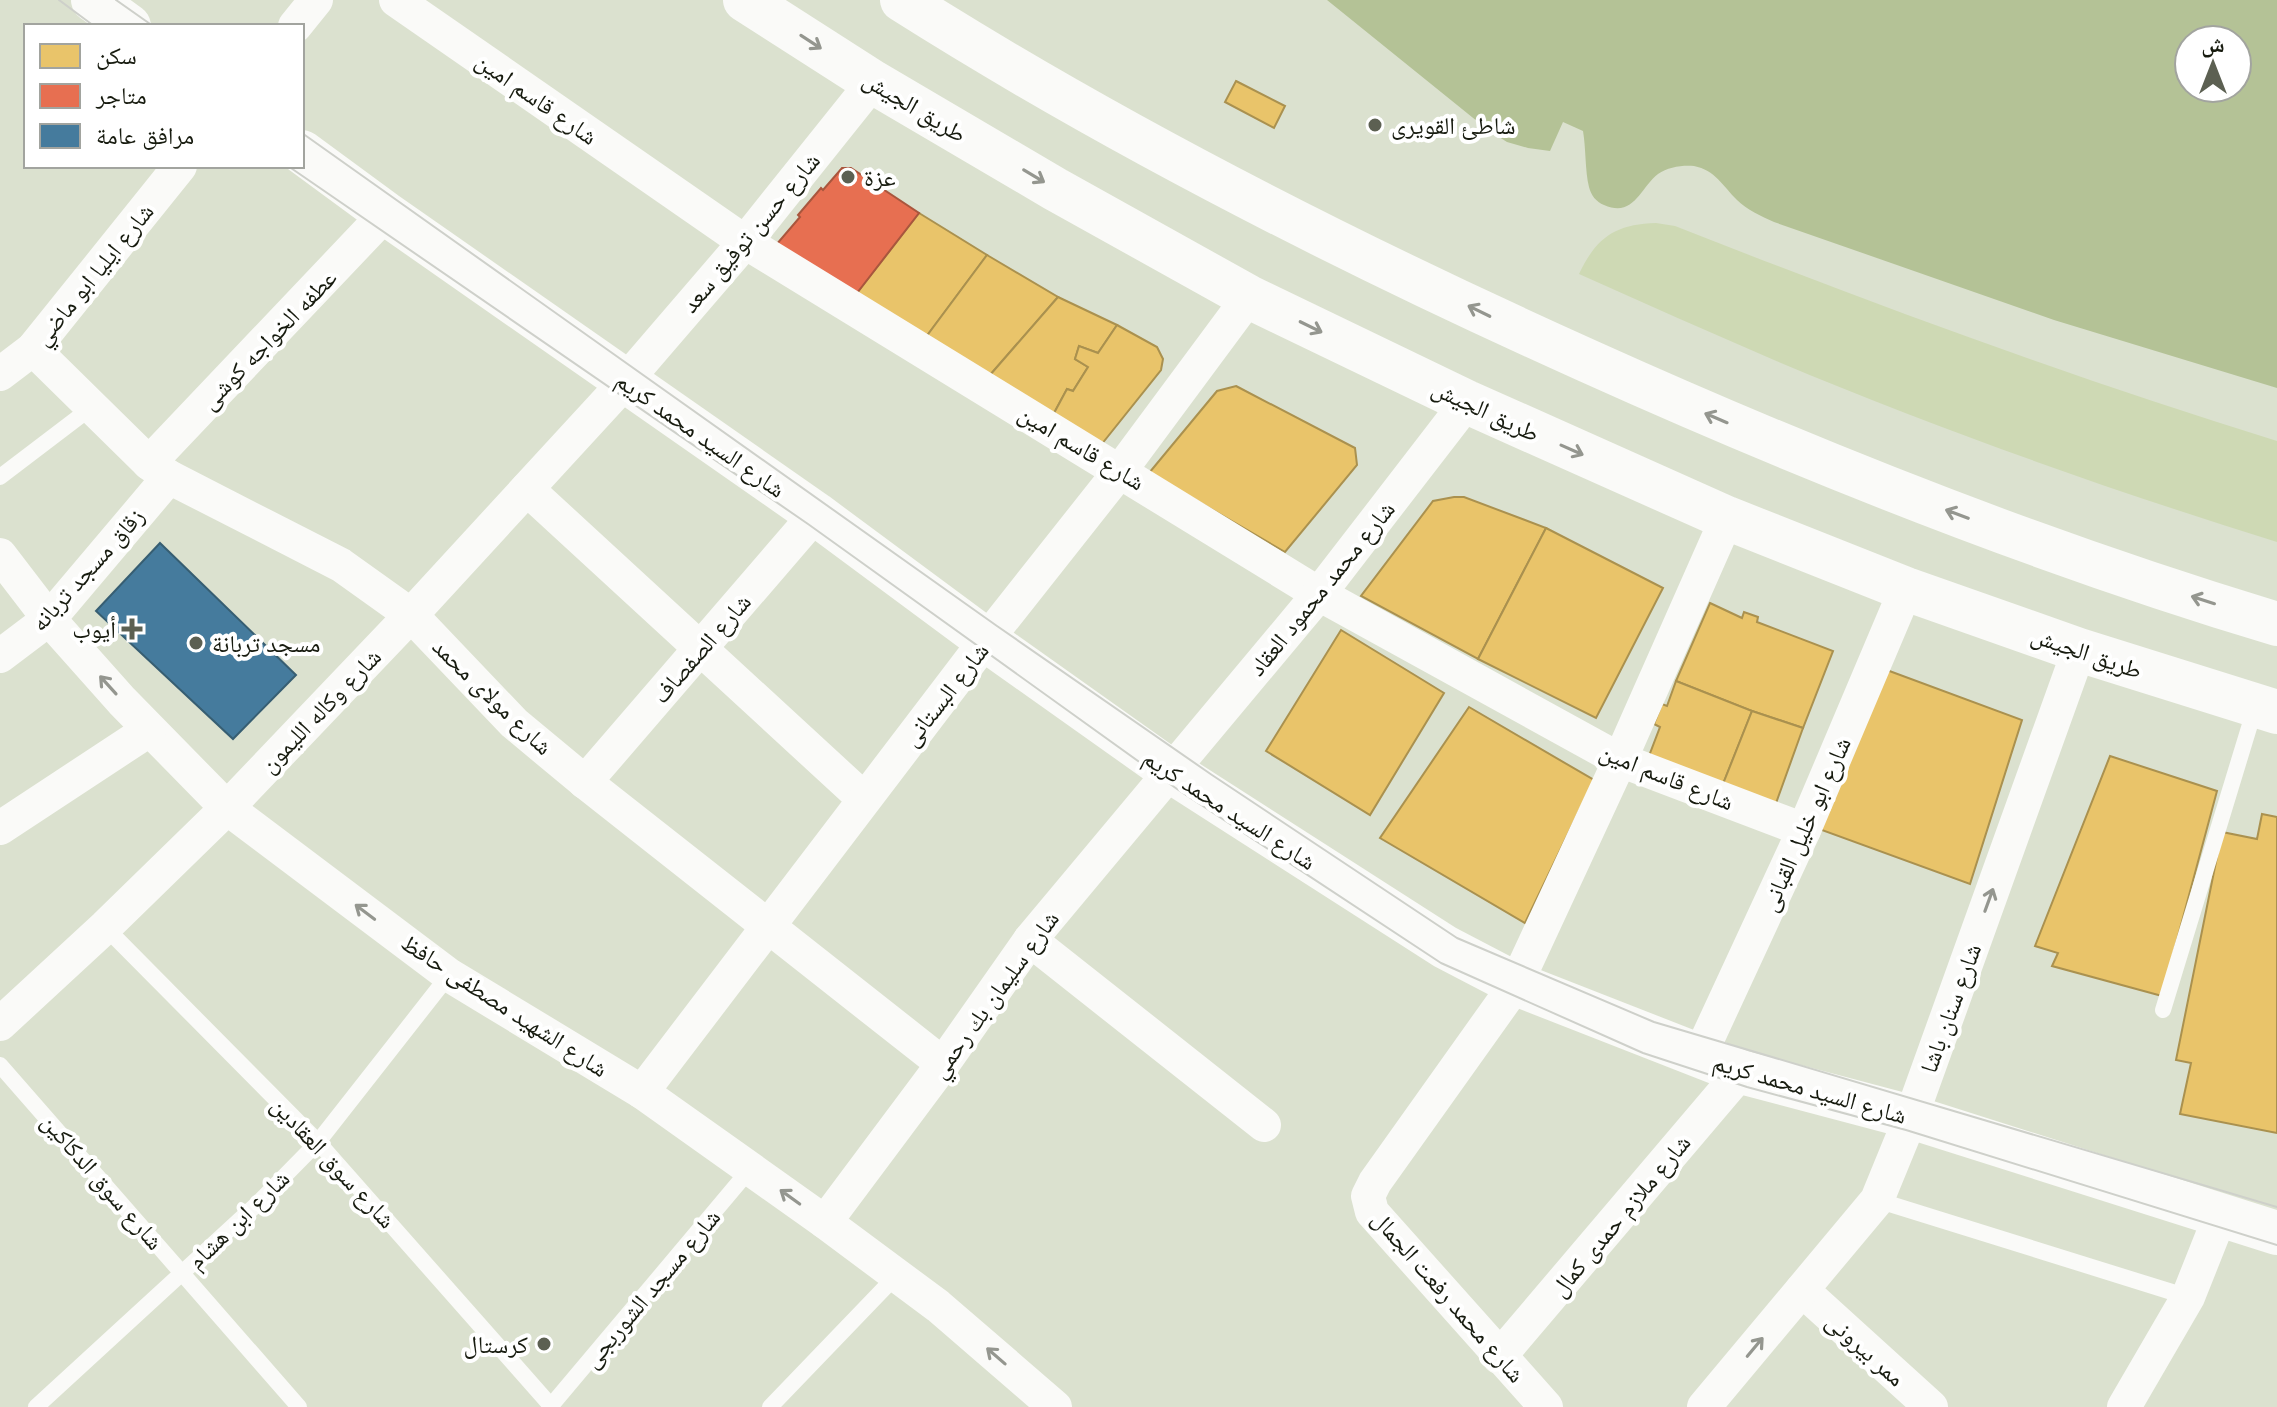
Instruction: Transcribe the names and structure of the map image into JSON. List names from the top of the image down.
{
  "streets": {
    "main road": ["طريق الجيش", "شارع السيد محمد كريم"],
    "street": [
      "شارع قاسم امين",
      "شارع حسن توفيق سعد",
      "شارع ايليا ابو ماضي",
      "عطفه الخواجه كوشى",
      "زقاق مسجد تربانه",
      "شارع محمد محمود العقاد",
      "شارع الصفصاف",
      "شارع البستانى",
      "شارع مولاى محمد",
      "شارع وكاله الليمون",
      "شارع ابو خليل القبانى",
      "شارع سليمان بك رحمي",
      "شارع الشهيد مصطفى حافظ",
      "شارع سنان باشا",
      "شارع ملازم حمدى كمال",
      "شارع محمد رفعت الجمال",
      "ممر بيرونى"
    ],
    "lane": [
      "شارع سوق العقادين",
      "شارع سوق الدكاكين",
      "شارع ابن هشام",
      "شارع مسجد الشوربجى"
    ]
  },
  "crossings": [
    ["شارع قاسم امين", "شارع حسن توفيق سعد"],
    ["شارع قاسم امين", "شارع محمد محمود العقاد"],
    ["شارع قاسم امين", "شارع البستانى"],
    ["شارع قاسم امين", "شارع ابو خليل القبانى"],
    ["شارع قاسم امين", "شارع محمد رفعت الجمال"],
    ["طريق الجيش", "شارع حسن توفيق سعد"],
    ["طريق الجيش", "شارع محمد محمود العقاد"],
    ["طريق الجيش", "شارع البستانى"],
    ["طريق الجيش", "شارع ابو خليل القبانى"],
    ["طريق الجيش", "شارع سنان باشا"],
    ["طريق الجيش", "شارع محمد رفعت الجمال"],
    ["شارع حسن توفيق سعد", "شارع السيد محمد كريم"],
    ["شارع حسن توفيق سعد", "شارع وكاله الليمون"],
    ["شارع ايليا ابو ماضي", "شارع مولاى محمد"],
    ["عطفه الخواجه كوشى", "شارع السيد محمد كريم"],
    ["عطفه الخواجه كوشى", "زقاق مسجد تربانه"],
    ["عطفه الخواجه كوشى", "شارع مولاى محمد"],
    ["شارع السيد محمد كريم", "شارع محمد محمود العقاد"],
    ["شارع السيد محمد كريم", "شارع الصفصاف"],
    ["شارع السيد محمد كريم", "شارع البستانى"],
    ["شارع السيد محمد كريم", "شارع وكاله الليمون"],
    ["شارع السيد محمد كريم", "شارع ابو خليل القبانى"],
    ["شارع السيد محمد كريم", "شارع سليمان بك رحمي"],
    ["شارع السيد محمد كريم", "شارع سنان باشا"],
    ["شارع السيد محمد كريم", "شارع ملازم حمدى كمال"],
    ["شارع السيد محمد كريم", "شارع محمد رفعت الجمال"],
    ["زقاق مسجد تربانه", "شارع مولاى محمد"],
    ["زقاق مسجد تربانه", "شارع الشهيد مصطفى حافظ"],
    ["شارع محمد محمود العقاد", "شارع سليمان بك رحمي"],
    ["شارع الصفصاف", "شارع مولاى محمد"],
    ["شارع البستانى", "شارع مولاى محمد"],
    ["شارع البستانى", "شارع الشهيد مصطفى حافظ"],
    ["شارع مولاى محمد", "شارع وكاله الليمون"],
    ["شارع مولاى محمد", "شارع سليمان بك رحمي"],
    ["شارع وكاله الليمون", "شارع الشهيد مصطفى حافظ"],
    ["شارع وكاله الليمون", "شارع سوق العقادين"],
    ["شارع سليمان بك رحمي", "شارع الشهيد مصطفى حافظ"],
    ["شارع الشهيد مصطفى حافظ", "شارع ابن هشام"],
    ["شارع الشهيد مصطفى حافظ", "شارع مسجد الشوربجى"],
    ["شارع سنان باشا", "ممر بيرونى"],
    ["شارع سوق العقادين", "شارع ابن هشام"],
    ["شارع سوق العقادين", "شارع مسجد الشوربجى"],
    ["شارع سوق الدكاكين", "شارع ابن هشام"],
    ["شارع ملازم حمدى كمال", "شارع محمد رفعت الجمال"]
  ],
  "one_way": ["شارع الشهيد مصطفى حافظ", "شارع سنان باشا"],
  "places": {
    "other": [
      "شاطئ القويرى",
      "عزة",
      "مسجد تربانة",
      "كرستال"
    ],
    "health": ["أيوب"]
  },
  "legend": ["سكن", "متاجر", "مرافق عامة"],
  "north": "top"
}
